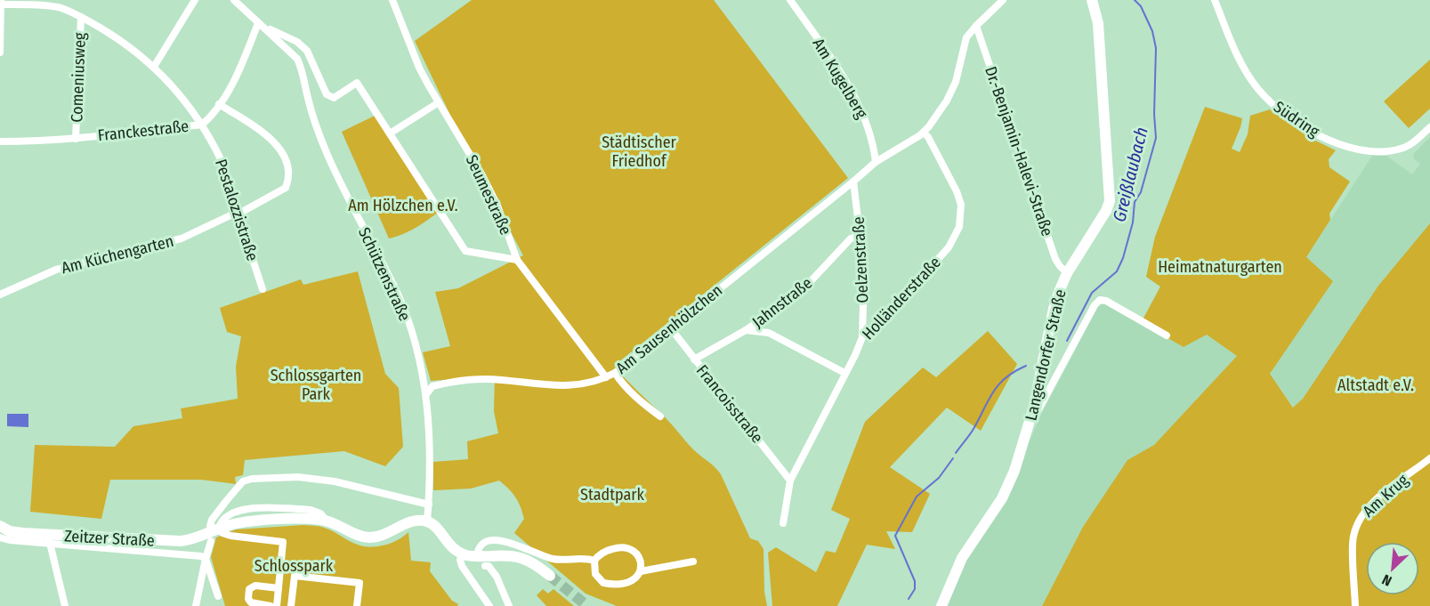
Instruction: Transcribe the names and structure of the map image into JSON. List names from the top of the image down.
{
  "streets": {
    "main road": ["Langendorfer Straße", "Zeitzer Straße"],
    "street": [
      "Comeniusweg",
      "Am Kugelberg",
      "Südring",
      "Franckestraße",
      "Dr.-Benjamin-Halevi-Straße",
      "Seumestraße",
      "Pestalozzistraße",
      "Am Küchengarten",
      "Oelzenstraße",
      "Schützenstraße",
      "Holländerstraße",
      "Jahnstraße",
      "Am Sausenhölzchen",
      "Francoisstraße",
      "Am Krug"
    ]
  },
  "crossings": [
    ["Comeniusweg", "Franckestraße"],
    ["Comeniusweg", "Pestalozzistraße"],
    ["Am Kugelberg", "Am Sausenhölzchen"],
    ["Franckestraße", "Pestalozzistraße"],
    ["Franckestraße", "Am Küchengarten"],
    ["Franckestraße", "Schützenstraße"],
    ["Dr.-Benjamin-Halevi-Straße", "Langendorfer Straße"],
    ["Seumestraße", "Am Sausenhölzchen"],
    ["Pestalozzistraße", "Am Küchengarten"],
    ["Oelzenstraße", "Holländerstraße"],
    ["Oelzenstraße", "Jahnstraße"],
    ["Oelzenstraße", "Am Sausenhölzchen"],
    ["Schützenstraße", "Am Sausenhölzchen"],
    ["Schützenstraße", "Zeitzer Straße"],
    ["Holländerstraße", "Am Sausenhölzchen"],
    ["Holländerstraße", "Francoisstraße"],
    ["Jahnstraße", "Francoisstraße"],
    ["Am Sausenhölzchen", "Francoisstraße"]
  ],
  "water": ["Greißlaubach"],
  "parks": [
    "Städtischer Friedhof",
    "Am Hölzchen e.V.",
    "Heimatnaturgarten",
    "Schlossgarten Park",
    "Altstadt e.V.",
    "Stadtpark",
    "Schlosspark"
  ],
  "north": "bottom left"
}
